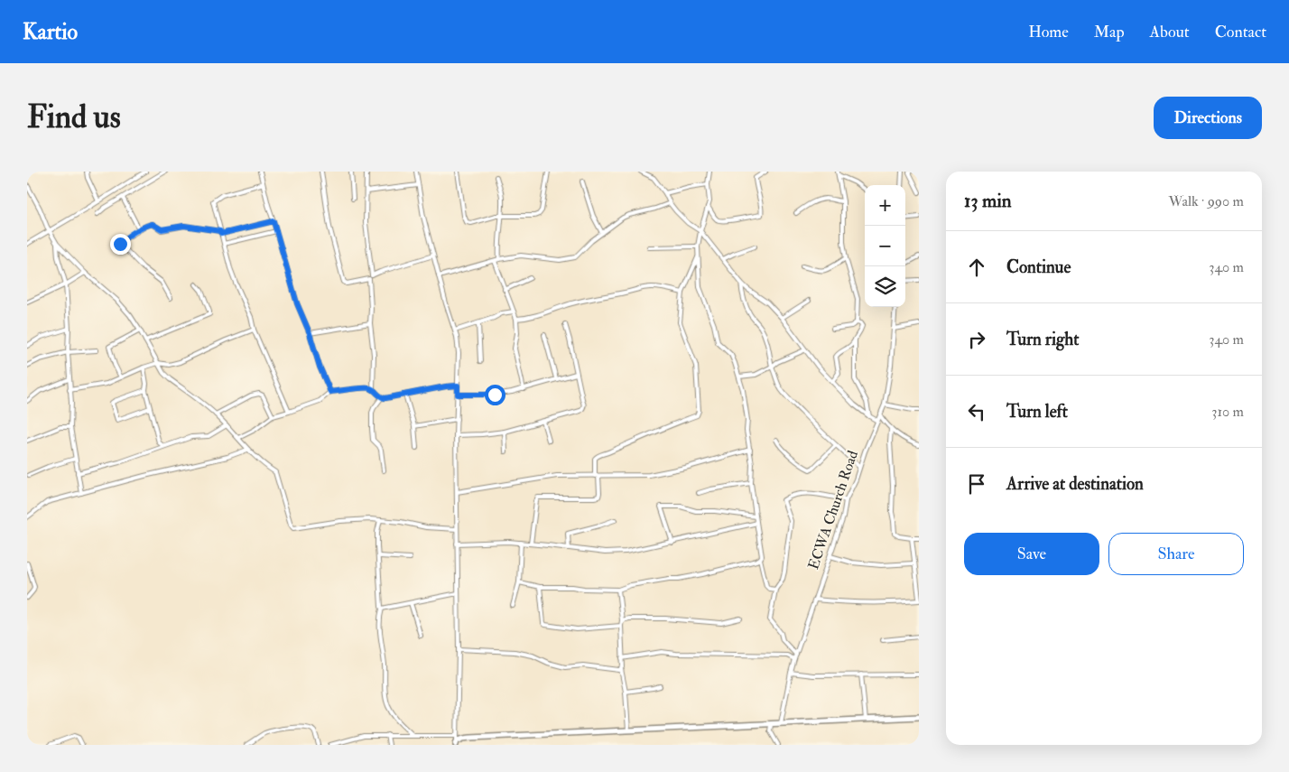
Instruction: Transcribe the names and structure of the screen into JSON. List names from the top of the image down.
{
  "streets": {
    "street": ["ECWA Church Road"]
  },
  "page": {
    "header": "Kartio",
    "nav": [
      "Home",
      "Map",
      "About",
      "Contact"
    ],
    "buttons": [
      "Directions",
      ["Save", "Share"]
    ],
    "title": "Find us",
    "heading": ["13 min", "Walk · 990 m"],
    "map_buttons": ["+", "−"],
    "list": [
      ["Continue", "340 m"],
      ["Turn right", "340 m"],
      ["Turn left", "310 m"],
      "Arrive at destination"
    ]
  }
}
